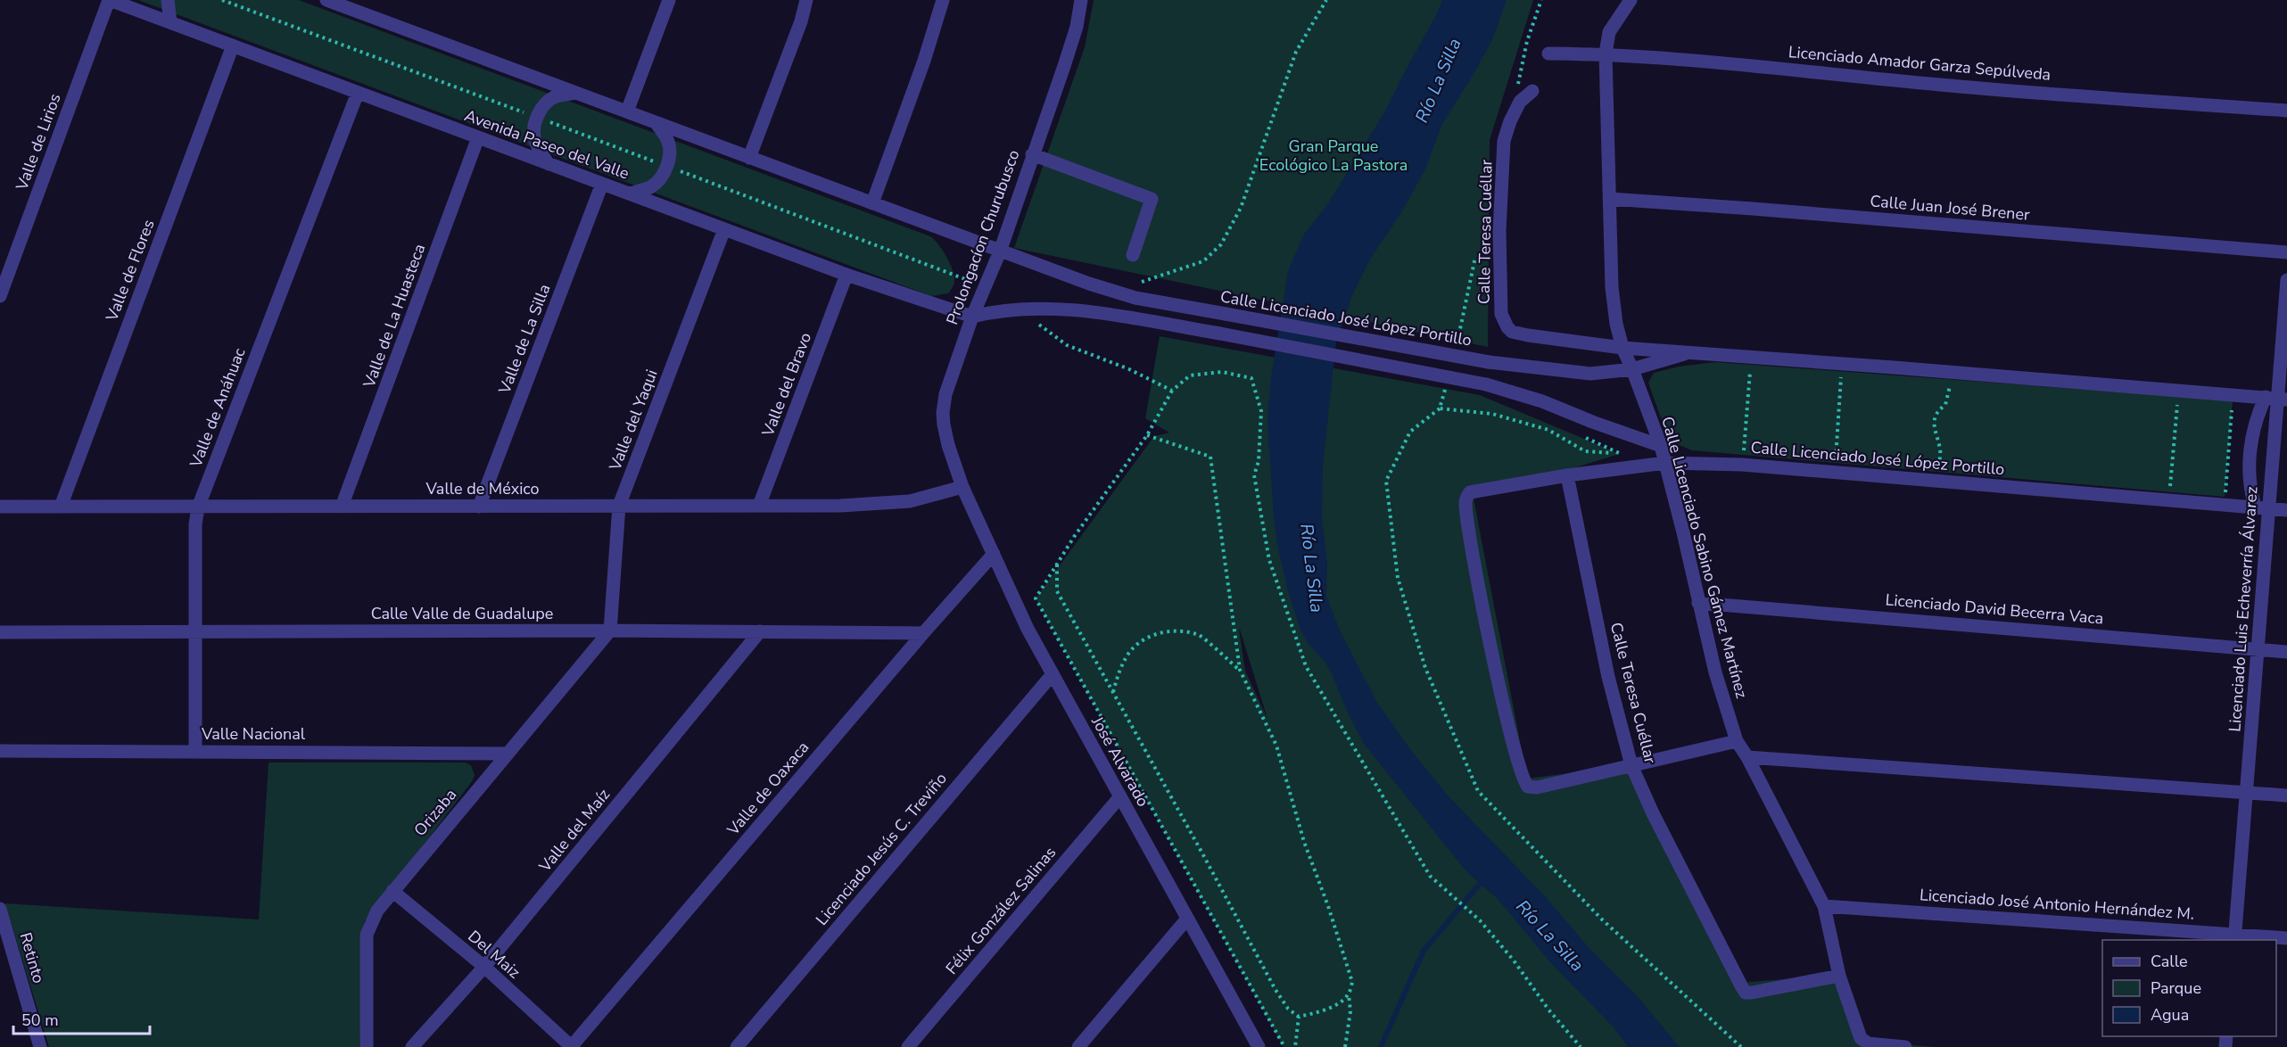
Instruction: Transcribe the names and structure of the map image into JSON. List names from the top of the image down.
{
  "streets": {
    "street": [
      "Licenciado Amador Garza Sepúlveda",
      "Valle de Lirios",
      "Avenida Paseo del Valle",
      "Calle Juan José Brener",
      "Calle Teresa Cuéllar",
      "Prolongacíon Churubusco",
      "Valle de Flores",
      "Valle de La Huasteca",
      "Calle Licenciado José López Portillo",
      "Valle de La Silla",
      "Valle del Bravo",
      "Valle de Anáhuac",
      "Valle del Yaqui",
      "Valle de México",
      "Calle Licenciado Sabino Gámez Martínez",
      "Licenciado David Becerra Vaca",
      "Licenciado Luis Echeverría Álvarez",
      "Calle Valle de Guadalupe",
      "Valle Nacional",
      "José Alvarado",
      "Valle de Oaxaca",
      "Orizaba",
      "Valle del Maíz",
      "Licenciado Jesús C. Treviño",
      "Licenciado José Antonio Hernández M.",
      "Félix González Salinas",
      "Del Maiz",
      "Retinto"
    ]
  },
  "crossings": [
    ["Licenciado Amador Garza Sepúlveda", "Calle Licenciado Sabino Gámez Martínez"],
    ["Valle de Lirios", "Avenida Paseo del Valle"],
    ["Avenida Paseo del Valle", "Prolongacíon Churubusco"],
    ["Avenida Paseo del Valle", "Valle de Flores"],
    ["Avenida Paseo del Valle", "Valle de La Huasteca"],
    ["Avenida Paseo del Valle", "Valle de La Silla"],
    ["Avenida Paseo del Valle", "Valle del Bravo"],
    ["Avenida Paseo del Valle", "Valle de Anáhuac"],
    ["Avenida Paseo del Valle", "Valle del Yaqui"],
    ["Calle Juan José Brener", "Calle Licenciado Sabino Gámez Martínez"],
    ["Calle Teresa Cuéllar", "Calle Licenciado José López Portillo"],
    ["Calle Teresa Cuéllar", "Calle Licenciado Sabino Gámez Martínez"],
    ["Prolongacíon Churubusco", "Calle Licenciado José López Portillo"],
    ["Prolongacíon Churubusco", "Valle de México"],
    ["Prolongacíon Churubusco", "José Alvarado"],
    ["Valle de Flores", "Valle de México"],
    ["Valle de La Huasteca", "Valle de México"],
    ["Calle Licenciado José López Portillo", "Calle Licenciado Sabino Gámez Martínez"],
    ["Calle Licenciado José López Portillo", "Licenciado Luis Echeverría Álvarez"],
    ["Valle de La Silla", "Valle de México"],
    ["Valle del Bravo", "Valle de México"],
    ["Valle de Anáhuac", "Valle de México"],
    ["Valle de Anáhuac", "Calle Valle de Guadalupe"],
    ["Valle de Anáhuac", "Valle Nacional"],
    ["Valle del Yaqui", "Valle de México"],
    ["Valle del Yaqui", "Calle Valle de Guadalupe"],
    ["Valle del Yaqui", "Orizaba"],
    ["Valle de México", "José Alvarado"],
    ["Calle Licenciado Sabino Gámez Martínez", "Licenciado David Becerra Vaca"],
    ["Calle Licenciado Sabino Gámez Martínez", "Licenciado José Antonio Hernández M."],
    ["Licenciado David Becerra Vaca", "Licenciado Luis Echeverría Álvarez"],
    ["Licenciado Luis Echeverría Álvarez", "Licenciado José Antonio Hernández M."],
    ["Calle Valle de Guadalupe", "Valle de Oaxaca"],
    ["Calle Valle de Guadalupe", "Orizaba"],
    ["Calle Valle de Guadalupe", "Valle del Maíz"],
    ["Valle Nacional", "Orizaba"],
    ["José Alvarado", "Valle de Oaxaca"],
    ["José Alvarado", "Licenciado Jesús C. Treviño"],
    ["José Alvarado", "Félix González Salinas"],
    ["Valle de Oaxaca", "Del Maiz"],
    ["Orizaba", "Del Maiz"],
    ["Valle del Maíz", "Del Maiz"]
  ],
  "water": ["Río La Silla"],
  "parks": ["Gran Parque Ecológico La Pastora"],
  "legend": ["Calle", "Parque", "Agua"],
  "scale_bar": "50 m"
}
